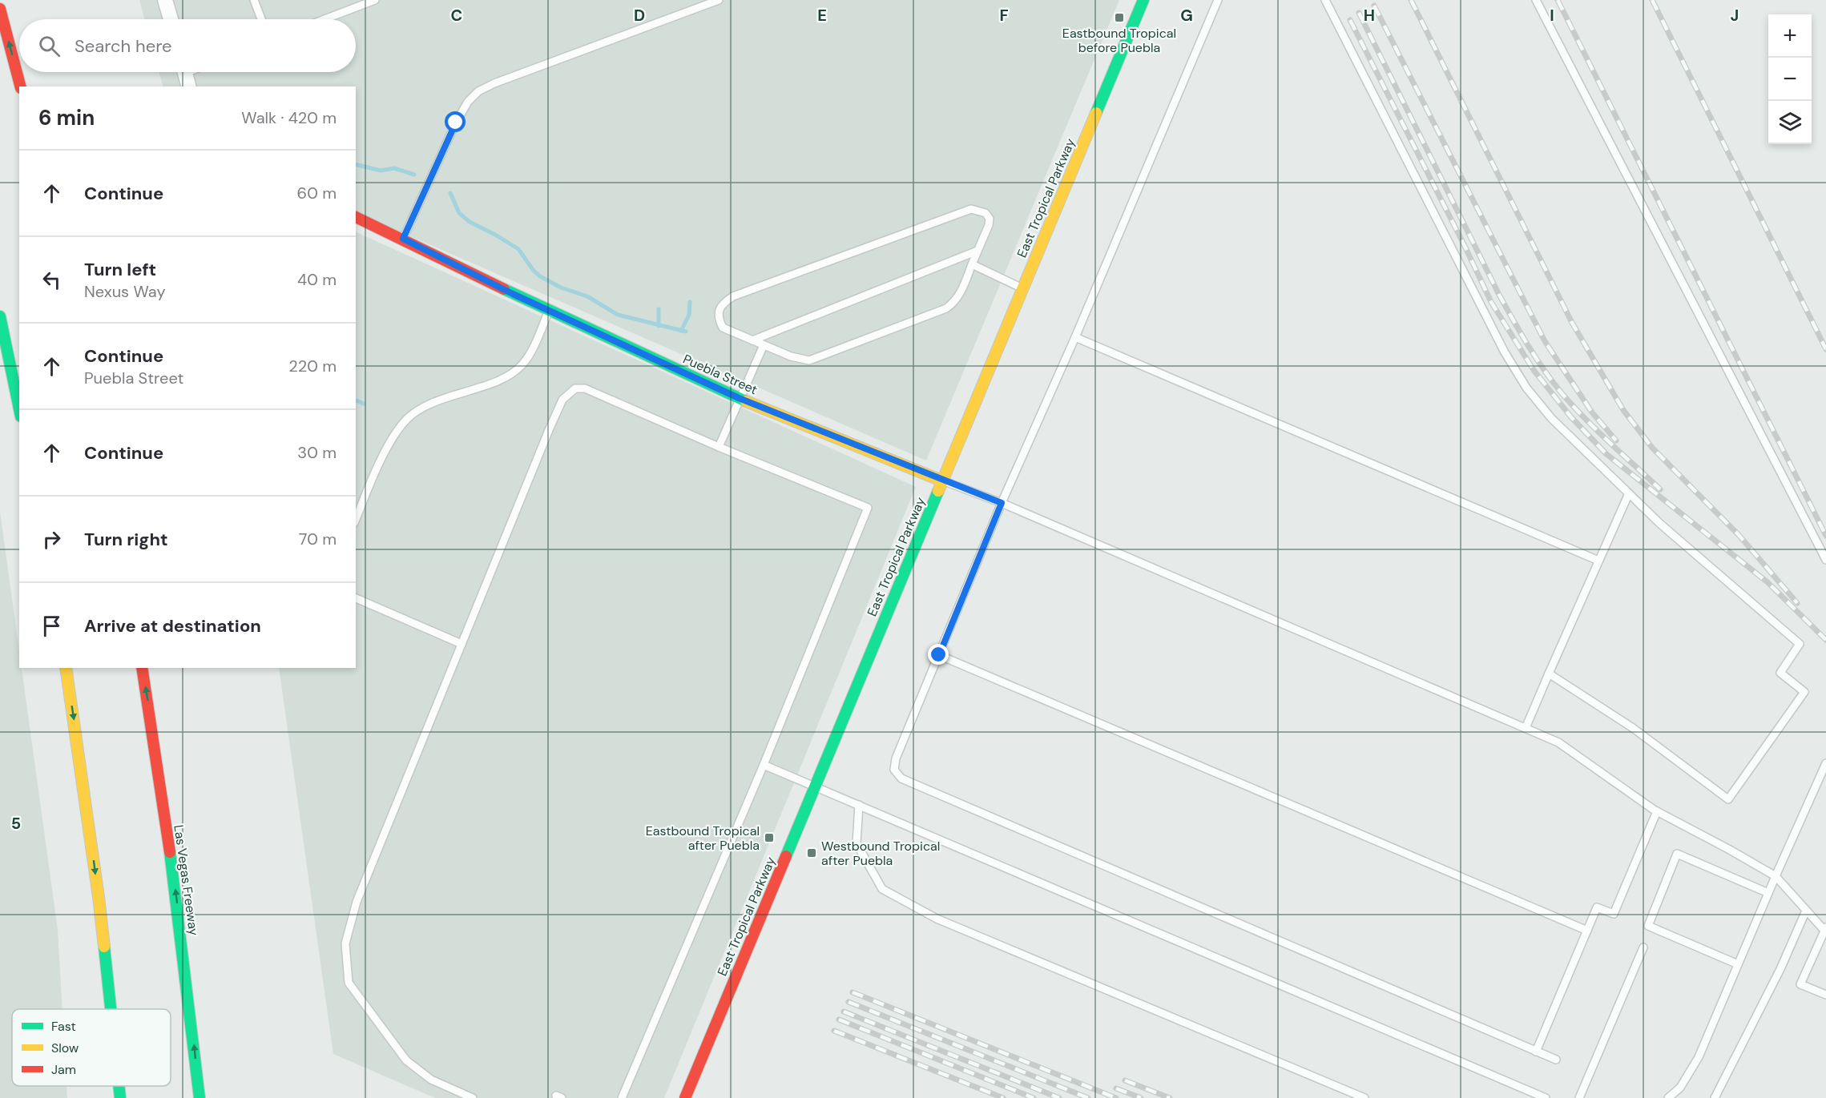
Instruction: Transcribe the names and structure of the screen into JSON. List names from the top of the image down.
{
  "streets": {
    "main road": ["East Tropical Parkway", "Puebla Street", "Las Vegas Freeway"]
  },
  "crossings": [
    ["East Tropical Parkway", "Puebla Street"]
  ],
  "places": {
    "transit": ["Eastbound Tropical before Puebla", "Eastbound Tropical after Puebla", "Westbound Tropical after Puebla"]
  },
  "legend": ["Fast", "Slow", "Jam"],
  "page": {
    "map_buttons": ["+", "−"],
    "search": "Search here",
    "heading": ["6 min", "Walk · 420 m"],
    "list": [
      ["Continue", "60 m"],
      ["Turn left", "Nexus Way", "40 m"],
      ["Continue", "Puebla Street", "220 m"],
      ["Continue", "30 m"],
      ["Turn right", "70 m"],
      "Arrive at destination"
    ]
  },
  "grid": {
    "columns": [
      "C",
      "D",
      "E",
      "F",
      "G",
      "H",
      "I",
      "J"
    ],
    "rows": ["5"]
  }
}
